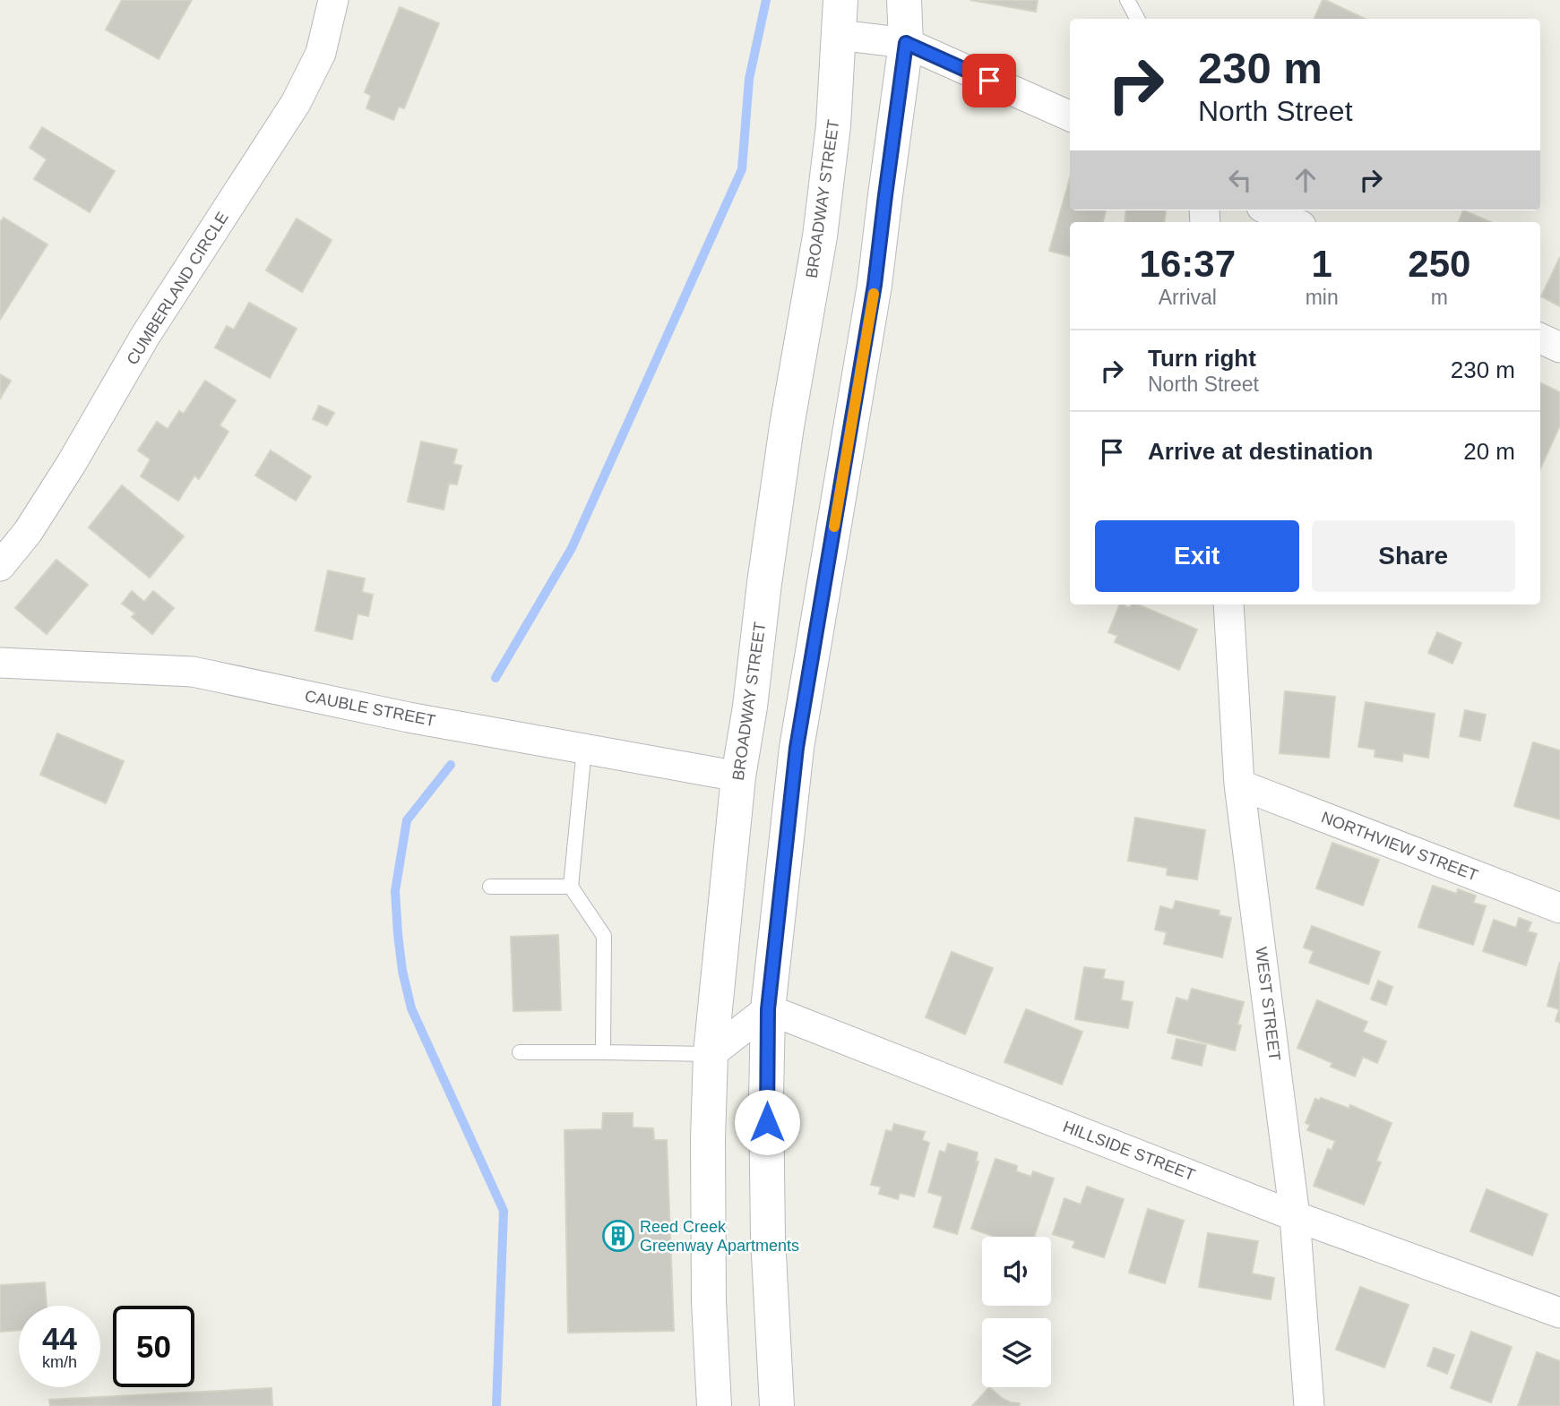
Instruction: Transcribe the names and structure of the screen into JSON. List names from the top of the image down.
{
  "streets": {
    "main road": ["BROADWAY STREET"],
    "street": [
      "CUMBERLAND CIRCLE",
      "CAUBLE STREET",
      "NORTHVIEW STREET",
      "WEST STREET",
      "HILLSIDE STREET"
    ]
  },
  "crossings": [
    ["BROADWAY STREET", "CAUBLE STREET"],
    ["NORTHVIEW STREET", "WEST STREET"],
    ["WEST STREET", "HILLSIDE STREET"]
  ],
  "places": {
    "building": ["Reed Creek Greenway Apartments"]
  },
  "page": {
    "turn": ["230 m", "North Street"],
    "eta": [
      "16:37",
      "Arrival",
      "1",
      "min",
      "250",
      "m"
    ],
    "list": [
      {
        "name": "Turn right",
        "note": "North Street",
        "value": "230 m"
      },
      {
        "name": "Arrive at destination",
        "value": "20 m"
      }
    ],
    "buttons": ["Exit", "Share"],
    "speed": "44 km/h",
    "limit": "50"
  }
}
